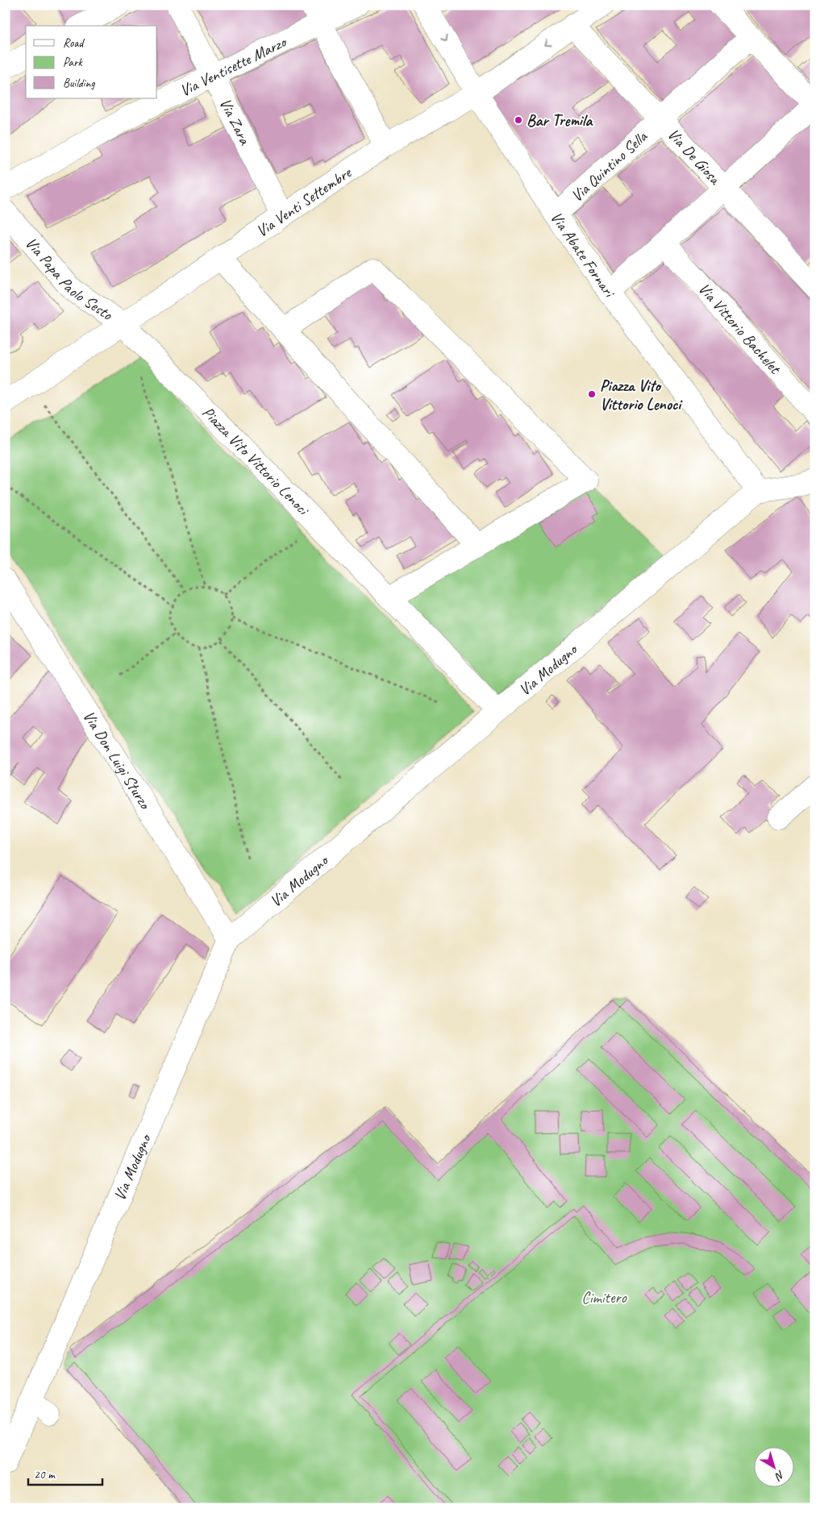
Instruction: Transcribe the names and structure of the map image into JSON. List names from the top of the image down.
{
  "streets": {
    "street": [
      "Via Ventisette Marzo",
      "Via Zara",
      "Via De Giosa",
      "Via Quintino Sella",
      "Via Venti Settembre",
      "Via Abate Fornari",
      "Via Papa Paolo Sesto",
      "Via Vittorio Bachelet",
      "Piazza Vito Vittorio Lenoci",
      "Via Modugno",
      "Via Don Luigi Sturzo"
    ]
  },
  "crossings": [
    ["Via Ventisette Marzo", "Via Zara"],
    ["Via Zara", "Via Venti Settembre"],
    ["Via De Giosa", "Via Quintino Sella"],
    ["Via De Giosa", "Via Venti Settembre"],
    ["Via Quintino Sella", "Via Abate Fornari"],
    ["Via Venti Settembre", "Via Abate Fornari"],
    ["Via Venti Settembre", "Via Papa Paolo Sesto"],
    ["Via Venti Settembre", "Piazza Vito Vittorio Lenoci"],
    ["Via Abate Fornari", "Via Modugno"],
    ["Via Papa Paolo Sesto", "Piazza Vito Vittorio Lenoci"],
    ["Piazza Vito Vittorio Lenoci", "Via Modugno"],
    ["Via Modugno", "Via Don Luigi Sturzo"]
  ],
  "parks": ["Cimitero"],
  "places": ["Bar Tremila", "Piazza Vito Vittorio Lenoci"],
  "legend": ["Road", "Park", "Building"],
  "scale_bar": "20 m",
  "north": "bottom right"
}
